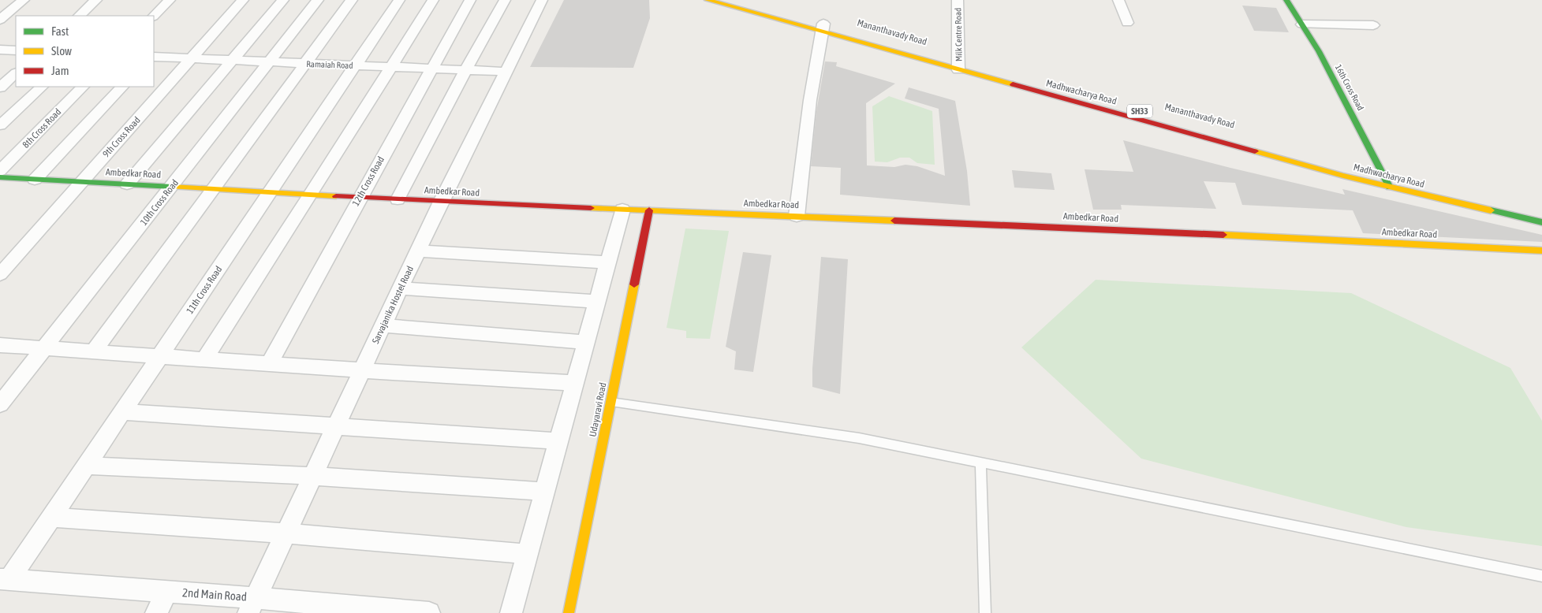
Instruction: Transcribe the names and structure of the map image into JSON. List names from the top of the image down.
{
  "streets": {
    "street": [
      "Mananthavady Road",
      "Milk Centre Road",
      "Ramaiah Road",
      "16th Cross Road",
      "Madhwacharya Road",
      "SH33",
      "8th Cross Road",
      "9th Cross Road",
      "Ambedkar Road",
      "12th Cross Road",
      "10th Cross Road",
      "11th Cross Road",
      "Sarvajanika Hostel Road",
      "Udayaravi Road",
      "2nd Main Road"
    ]
  },
  "crossings": [
    ["Mananthavady Road", "Milk Centre Road"],
    ["Mananthavady Road", "Madhwacharya Road"],
    ["Milk Centre Road", "Madhwacharya Road"],
    ["Ramaiah Road", "9th Cross Road"],
    ["Ramaiah Road", "12th Cross Road"],
    ["Ramaiah Road", "10th Cross Road"],
    ["Ramaiah Road", "11th Cross Road"],
    ["Ramaiah Road", "Sarvajanika Hostel Road"],
    ["16th Cross Road", "Madhwacharya Road"],
    ["9th Cross Road", "Ambedkar Road"],
    ["Ambedkar Road", "12th Cross Road"],
    ["Ambedkar Road", "10th Cross Road"],
    ["Ambedkar Road", "11th Cross Road"],
    ["Ambedkar Road", "Sarvajanika Hostel Road"],
    ["Ambedkar Road", "Udayaravi Road"],
    ["11th Cross Road", "2nd Main Road"],
    ["Sarvajanika Hostel Road", "2nd Main Road"]
  ],
  "legend": ["Fast", "Slow", "Jam"]
}
